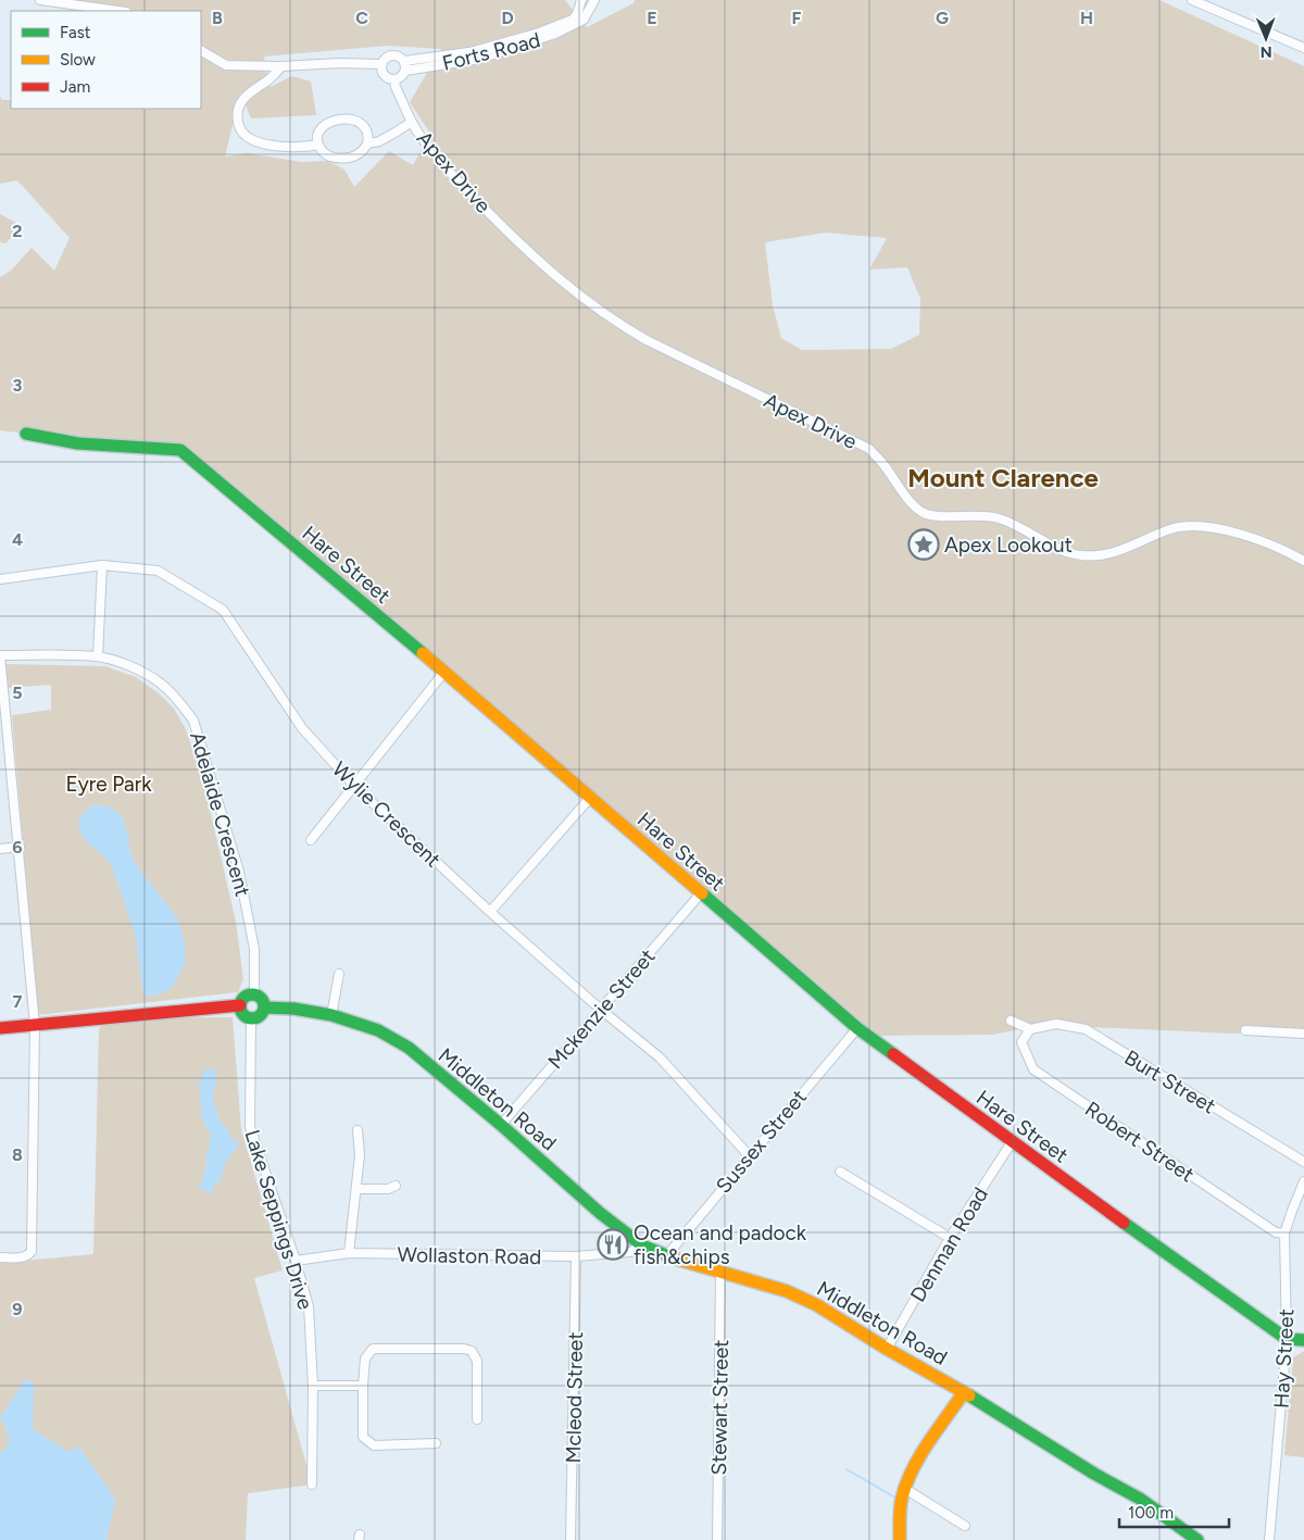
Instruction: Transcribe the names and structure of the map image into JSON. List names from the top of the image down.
{
  "streets": {
    "street": [
      "Forts Road",
      "Apex Drive",
      "Hare Street",
      "Adelaide Crescent",
      "Wylie Crescent",
      "Mckenzie Street",
      "Burt Street",
      "Middleton Road",
      "Sussex Street",
      "Robert Street",
      "Lake Seppings Drive",
      "Denman Road",
      "Wollaston Road",
      "Hay Street",
      "Mcleod Street",
      "Stewart Street"
    ]
  },
  "crossings": [
    ["Forts Road", "Apex Drive"],
    ["Hare Street", "Mckenzie Street"],
    ["Hare Street", "Sussex Street"],
    ["Hare Street", "Denman Road"],
    ["Hare Street", "Hay Street"],
    ["Adelaide Crescent", "Middleton Road"],
    ["Adelaide Crescent", "Lake Seppings Drive"],
    ["Wylie Crescent", "Mckenzie Street"],
    ["Wylie Crescent", "Sussex Street"],
    ["Mckenzie Street", "Middleton Road"],
    ["Burt Street", "Robert Street"],
    ["Middleton Road", "Sussex Street"],
    ["Middleton Road", "Lake Seppings Drive"],
    ["Middleton Road", "Denman Road"],
    ["Middleton Road", "Wollaston Road"],
    ["Middleton Road", "Stewart Street"],
    ["Robert Street", "Hay Street"],
    ["Lake Seppings Drive", "Wollaston Road"],
    ["Wollaston Road", "Mcleod Street"]
  ],
  "districts": ["Mount Clarence"],
  "parks": ["Eyre Park"],
  "places": {
    "place": ["Apex Lookout"],
    "restaurant": ["Ocean and padock fish&chips"]
  },
  "legend": ["Fast", "Slow", "Jam"],
  "scale_bar": "100 m",
  "north": "bottom",
  "grid": {
    "columns": [
      "B",
      "C",
      "D",
      "E",
      "F",
      "G",
      "H"
    ],
    "rows": [
      "2",
      "3",
      "4",
      "5",
      "6",
      "7",
      "8",
      "9"
    ]
  }
}
